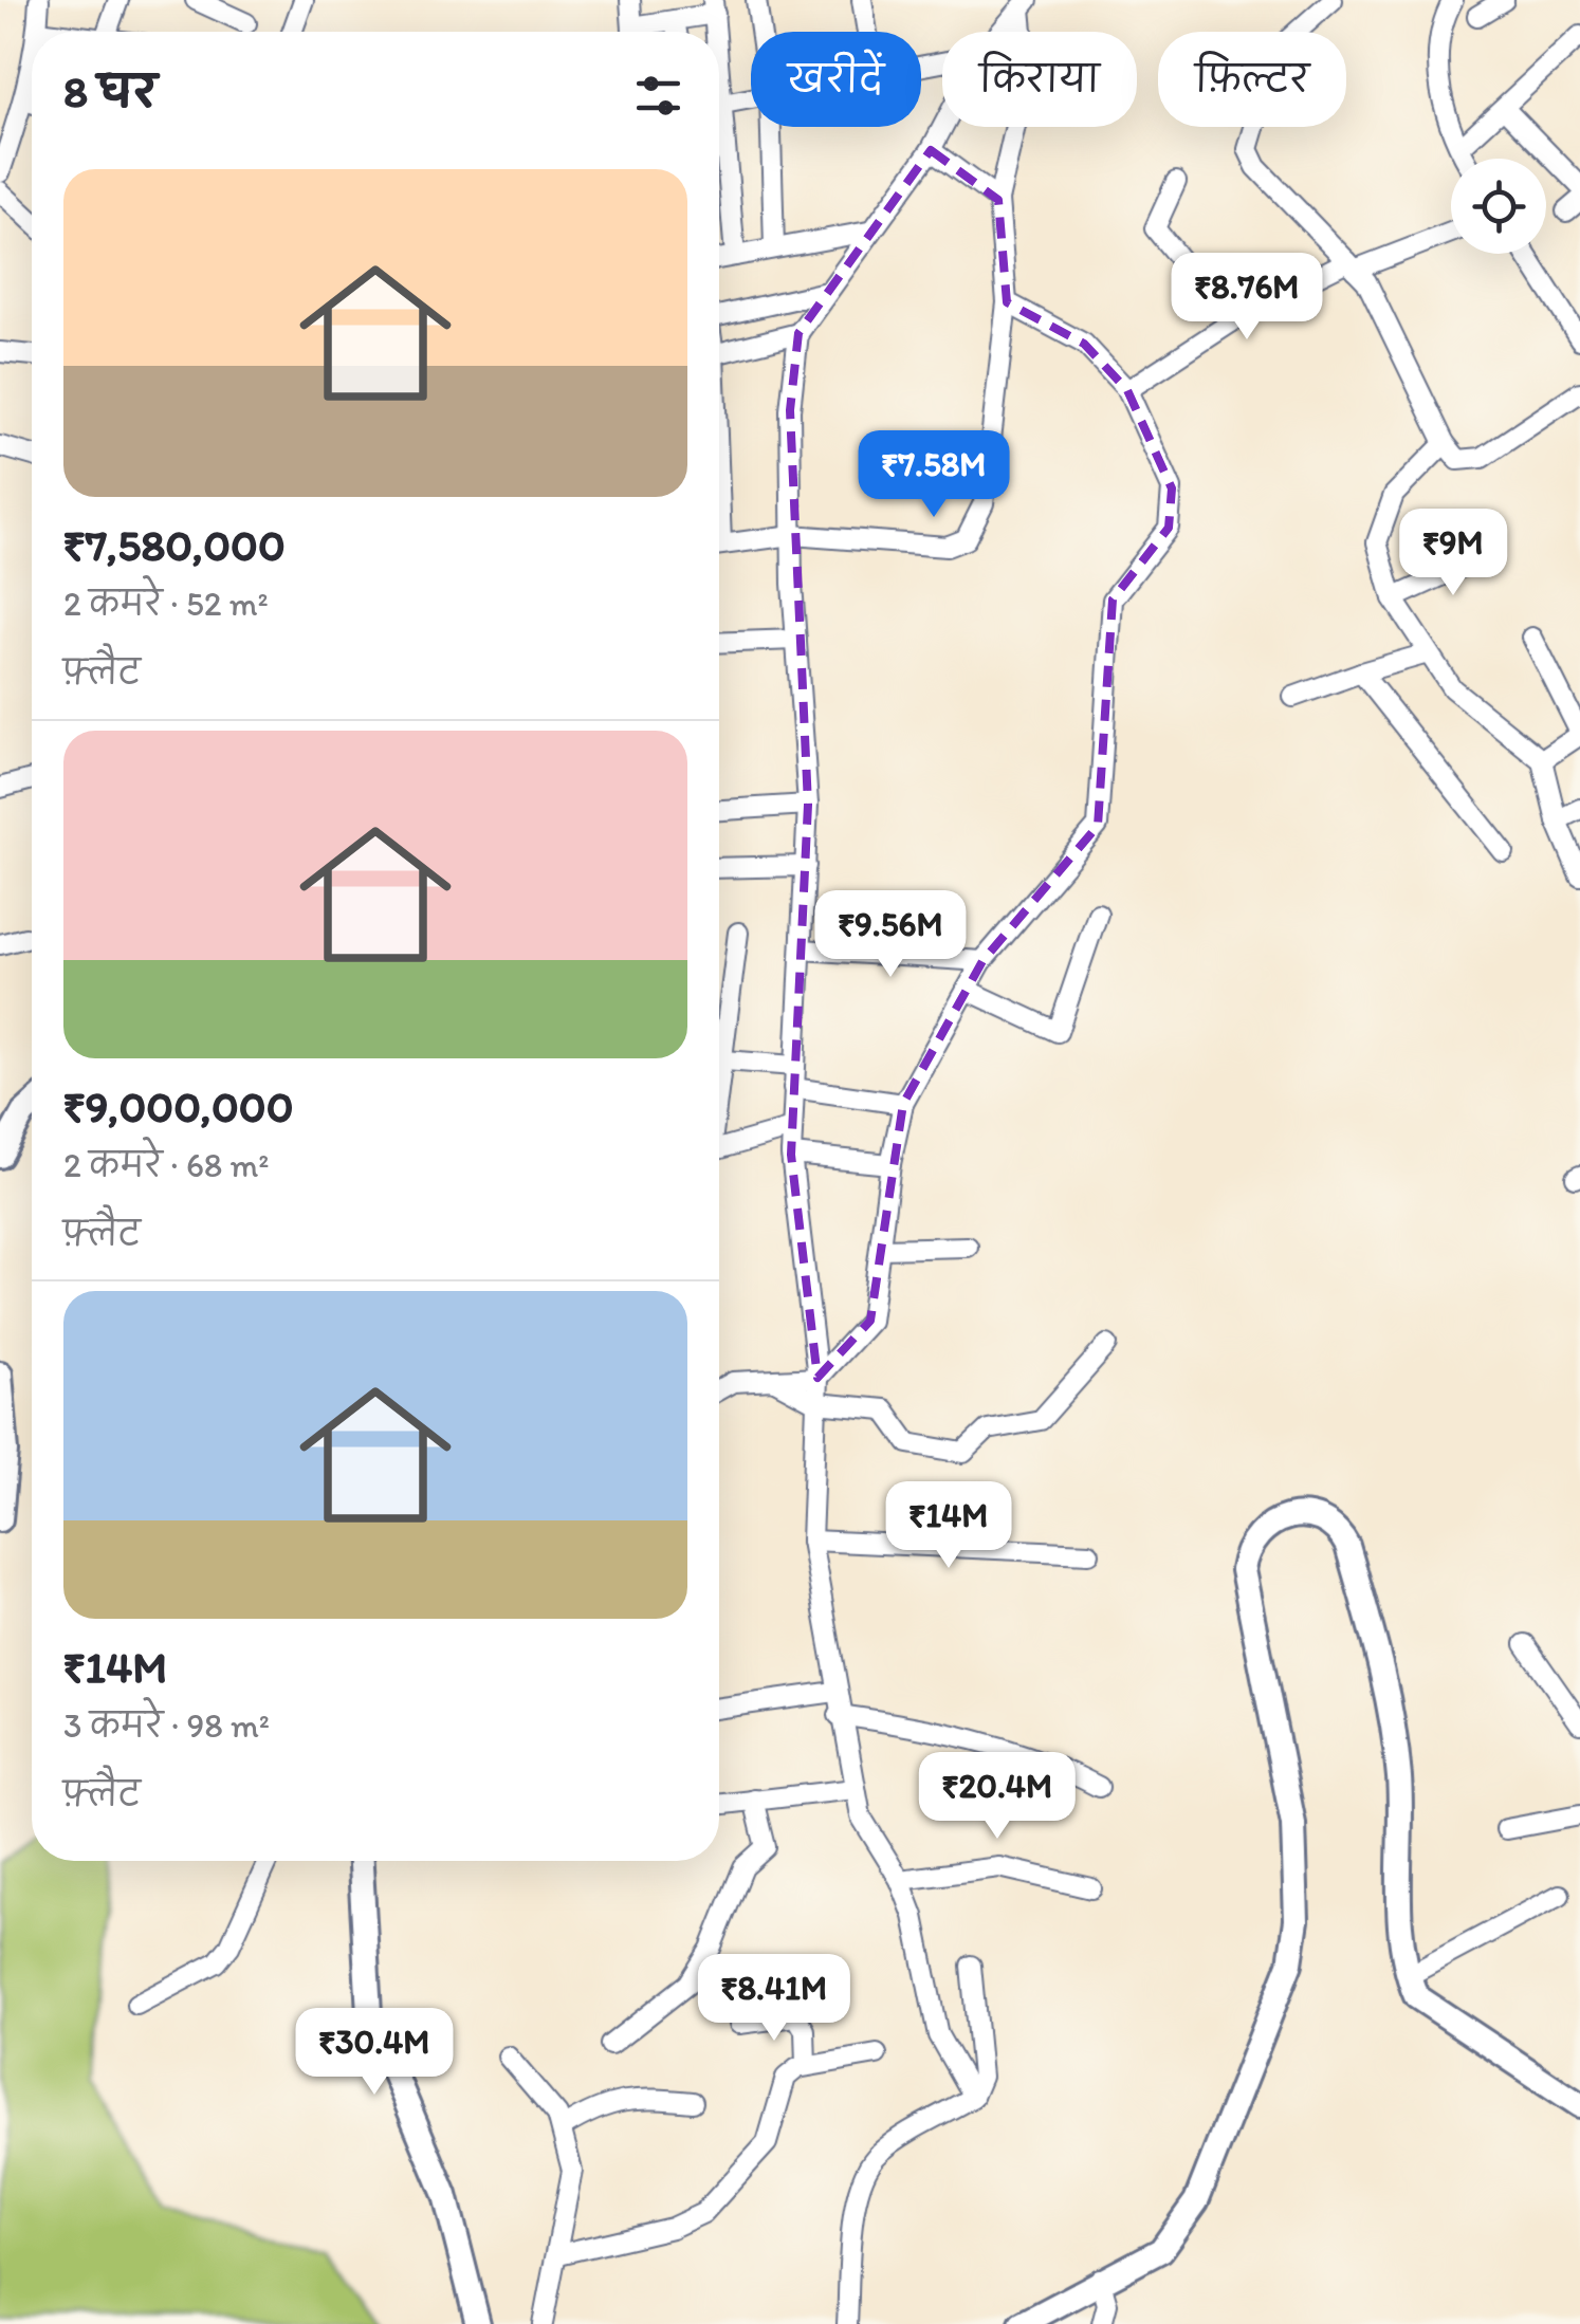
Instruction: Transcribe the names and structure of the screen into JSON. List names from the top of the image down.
{
  "page": {
    "chip": ["खरीदें", "किराया", "फ़िल्टर"],
    "heading": "8 घर",
    "list": [
      {
        "name": "₹7,580,000",
        "note": "2 कमरे · 52 m² · फ़्लैट"
      },
      {
        "name": "₹9,000,000",
        "note": "2 कमरे · 68 m² · फ़्लैट"
      },
      {
        "name": "₹14M",
        "note": "3 कमरे · 98 m² · फ़्लैट"
      }
    ],
    "price": [
      "₹8.76M",
      "₹7.58M",
      "₹9M",
      "₹9.56M",
      "₹14M",
      "₹20.4M",
      "₹8.41M",
      "₹30.4M"
    ]
  }
}
